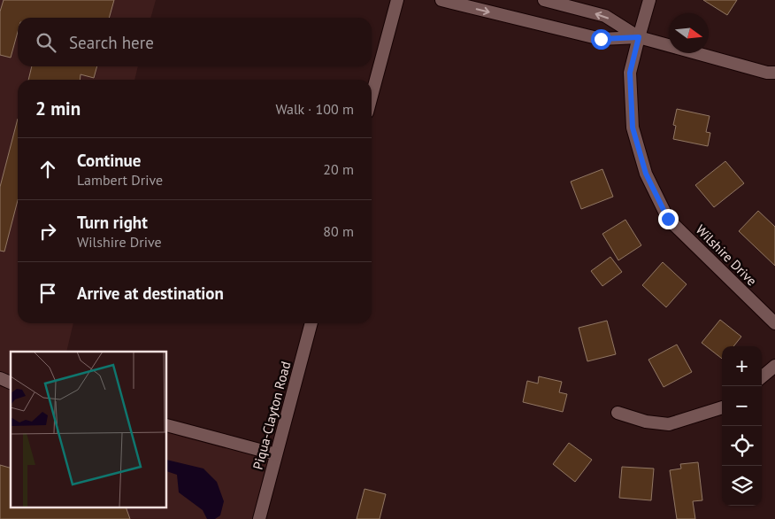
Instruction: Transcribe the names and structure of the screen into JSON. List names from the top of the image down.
{
  "streets": {
    "street": ["Wilshire Drive", "Piqua-Clayton Road"]
  },
  "north": "right",
  "page": {
    "search": "Search here",
    "heading": ["2 min", "Walk · 100 m"],
    "list": [
      ["Continue", "Lambert Drive", "20 m"],
      ["Turn right", "Wilshire Drive", "80 m"],
      "Arrive at destination"
    ],
    "map_buttons": ["+", "−"]
  }
}
